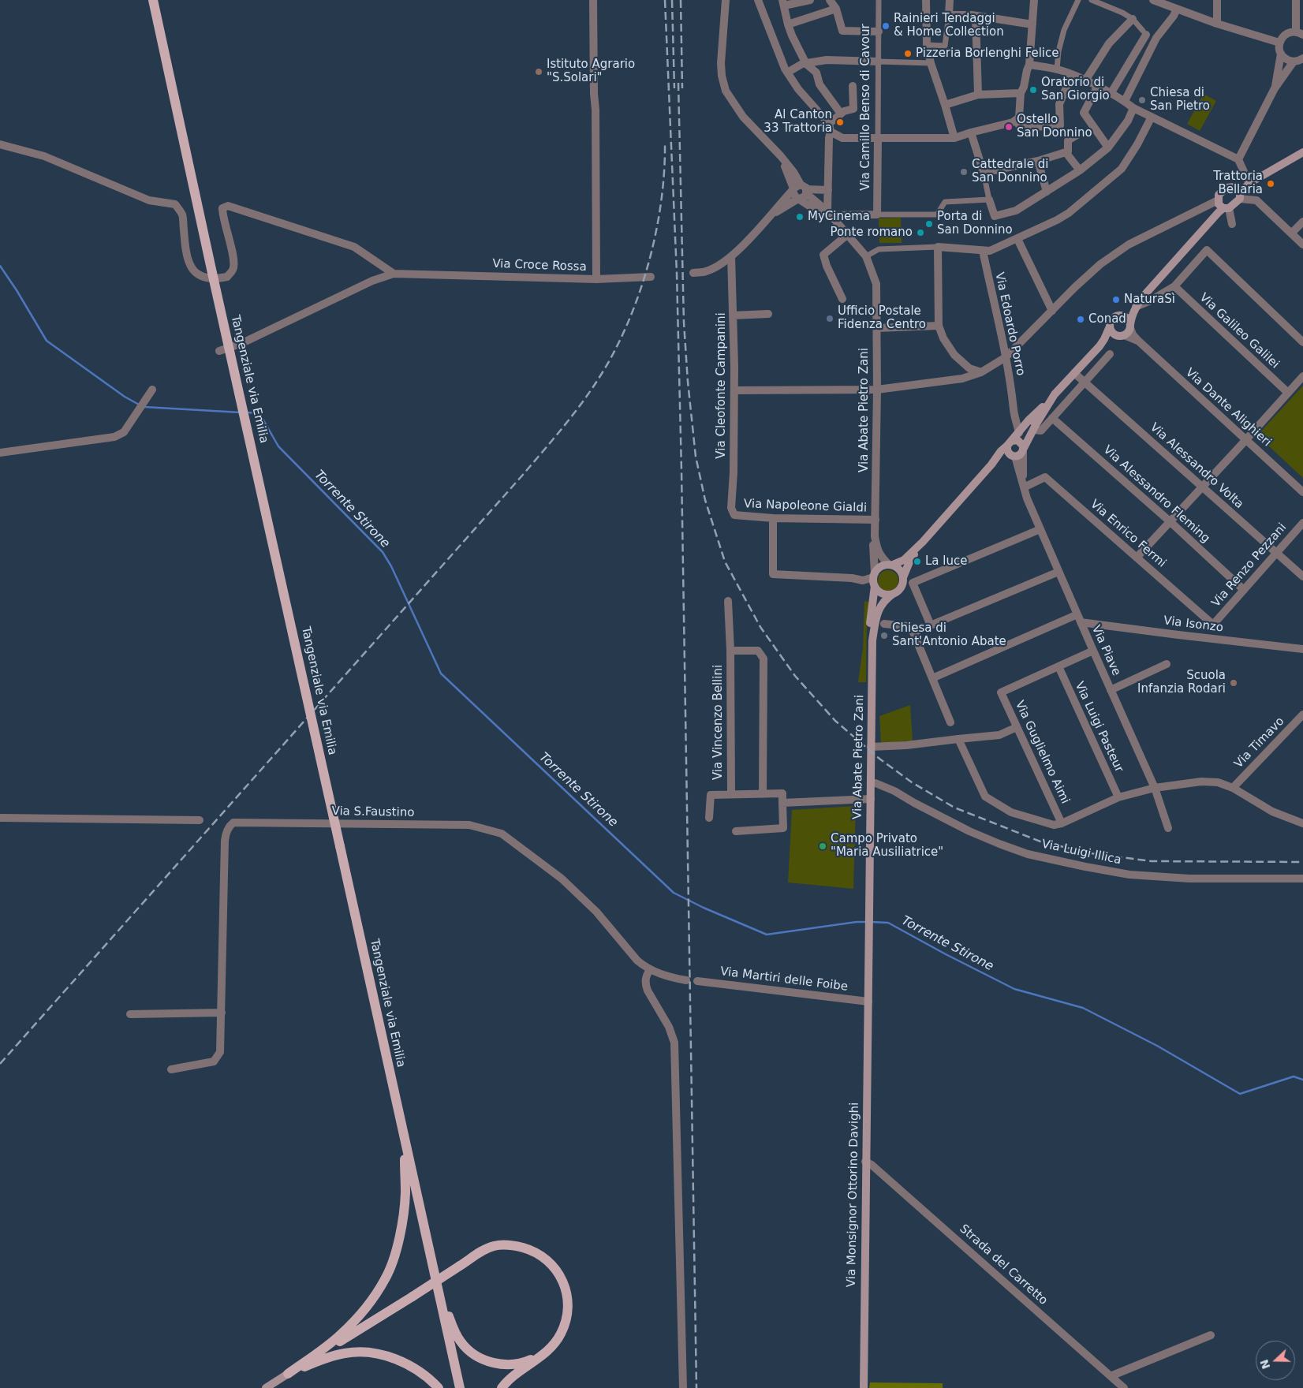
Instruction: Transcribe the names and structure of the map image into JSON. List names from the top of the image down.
{
  "streets": {
    "main road": ["Tangenziale via Emilia", "Via Abate Pietro Zani", "Via Monsignor Ottorino Davighi"],
    "street": [
      "Via Camillo Benso di Cavour",
      "Via Croce Rossa",
      "Via Edoardo Porro",
      "Via Galileo Galilei",
      "Via Cleofonte Campanini",
      "Via Dante Alighieri",
      "Via Alessandro Volta",
      "Via Alessandro Fleming",
      "Via Napoleone Gialdi",
      "Via Enrico Fermi",
      "Via Renzo Pezzani",
      "Via Isonzo",
      "Via Piave",
      "Via Vincenzo Bellini",
      "Via Luigi Pasteur",
      "Via Timavo",
      "Via Guglielmo Aimi",
      "Via S.Faustino",
      "Via Luigi Illica",
      "Via Martiri delle Foibe",
      "Strada del Carretto"
    ]
  },
  "crossings": [
    ["Via Cleofonte Campanini", "Via Napoleone Gialdi"],
    ["Via Abate Pietro Zani", "Via Napoleone Gialdi"],
    ["Via Abate Pietro Zani", "Via Luigi Illica"],
    ["Via Abate Pietro Zani", "Via Monsignor Ottorino Davighi"],
    ["Via Alessandro Volta", "Via Renzo Pezzani"],
    ["Via Alessandro Fleming", "Via Renzo Pezzani"],
    ["Via Enrico Fermi", "Via Renzo Pezzani"],
    ["Via Enrico Fermi", "Via Piave"],
    ["Via Isonzo", "Via Piave"],
    ["Via Luigi Pasteur", "Via Guglielmo Aimi"],
    ["Via Martiri delle Foibe", "Via Monsignor Ottorino Davighi"],
    ["Via Monsignor Ottorino Davighi", "Strada del Carretto"]
  ],
  "water": ["Torrente Stirone"],
  "places": [
    "Rainieri Tendaggi & Home Collection",
    "Pizzeria Borlenghi Felice",
    "Istituto Agrario \"S.Solari\"",
    "Oratorio di San Giorgio",
    "Chiesa di San Pietro",
    "Al Canton 33 Trattoria",
    "Ostello San Donnino",
    "Cattedrale di San Donnino",
    "Trattoria Bellaria",
    "MyCinema",
    "Porta di San Donnino",
    "Ponte romano",
    "NaturaSì",
    "Ufficio Postale Fidenza Centro",
    "Conad",
    "La luce",
    "Chiesa di Sant'Antonio Abate",
    "Scuola Infanzia Rodari",
    "Campo Privato \"Maria Ausiliatrice\""
  ],
  "north": "left"
}
